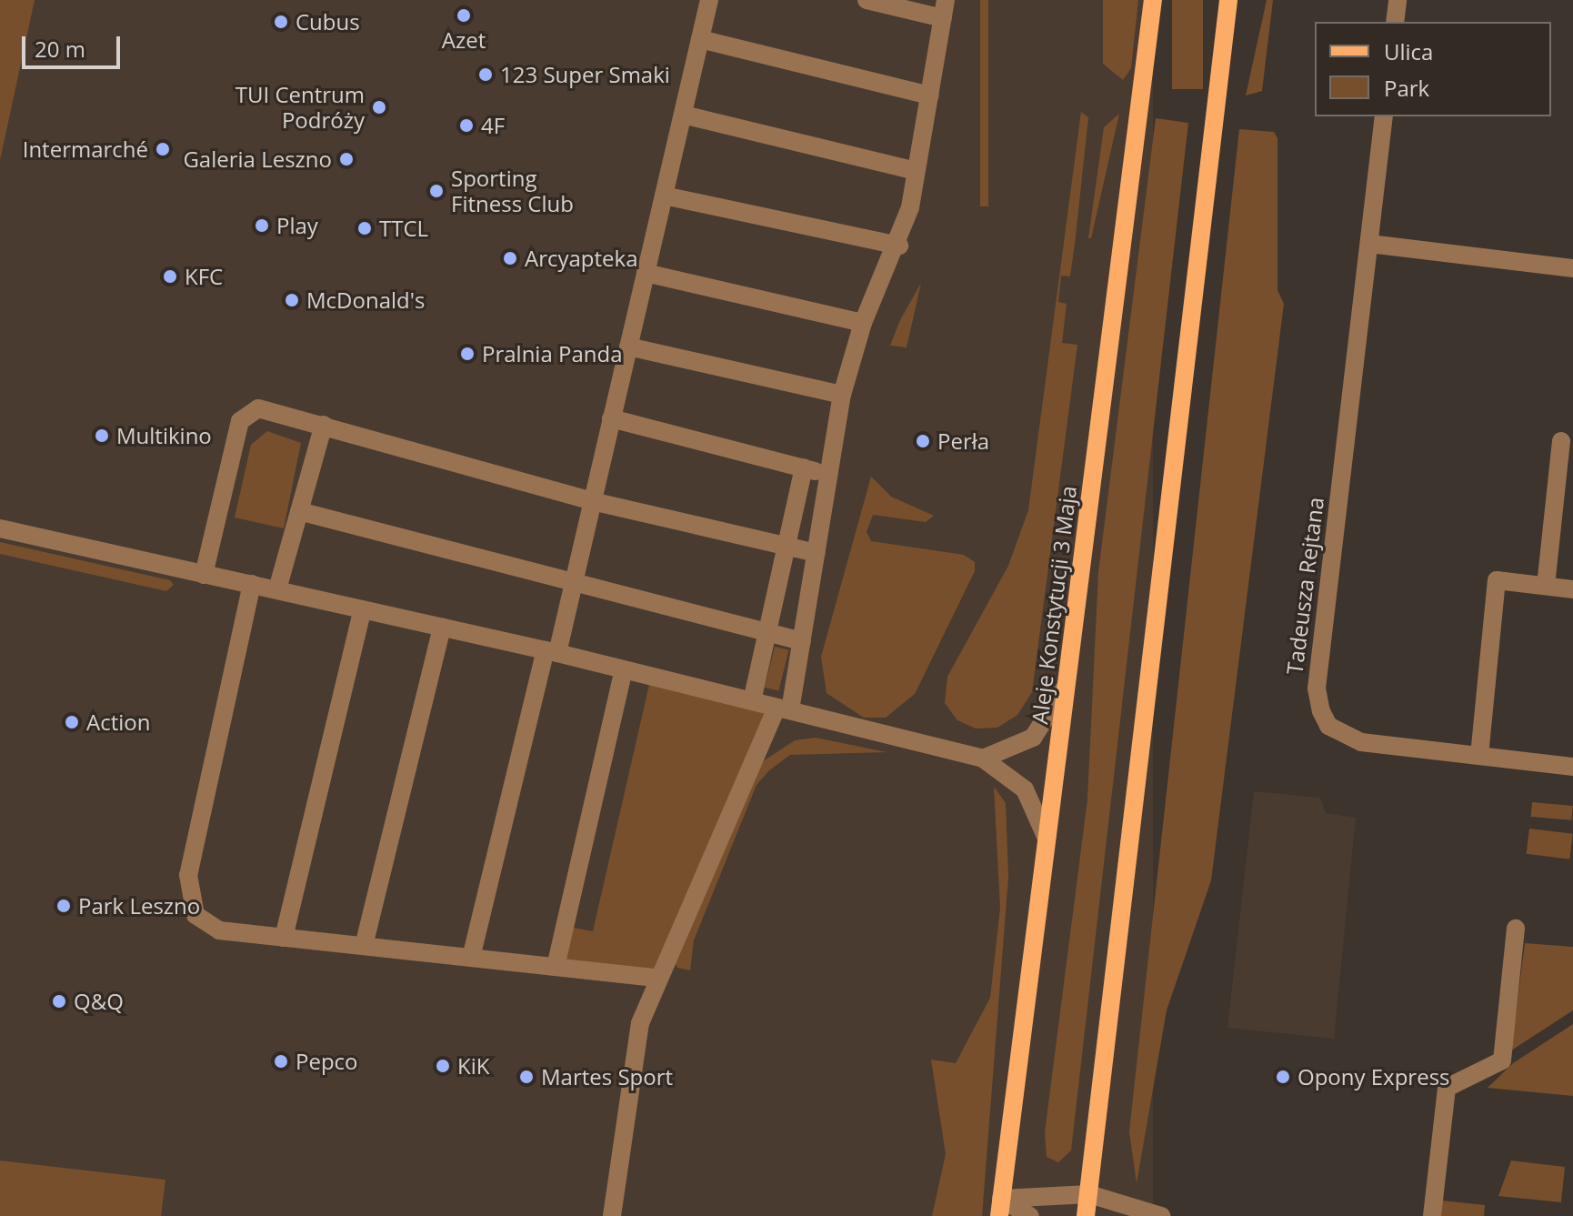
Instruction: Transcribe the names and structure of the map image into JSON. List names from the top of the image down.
{
  "streets": {
    "main road": ["Aleje Konstytucji 3 Maja"],
    "street": ["Tadeusza Rejtana"]
  },
  "places": [
    "Azet",
    "Cubus",
    "123 Super Smaki",
    "TUI Centrum Podróży",
    "4F",
    "Intermarché",
    "Galeria Leszno",
    "Sporting Fitness Club",
    "Play",
    "TTCL",
    "Arcyapteka",
    "KFC",
    "McDonald's",
    "Pralnia Panda",
    "Multikino",
    "Perła",
    "Action",
    "Park Leszno",
    "Q&Q",
    "Pepco",
    "KiK",
    "Martes Sport",
    "Opony Express"
  ],
  "legend": ["Ulica", "Park"],
  "scale_bar": "20 m"
}
